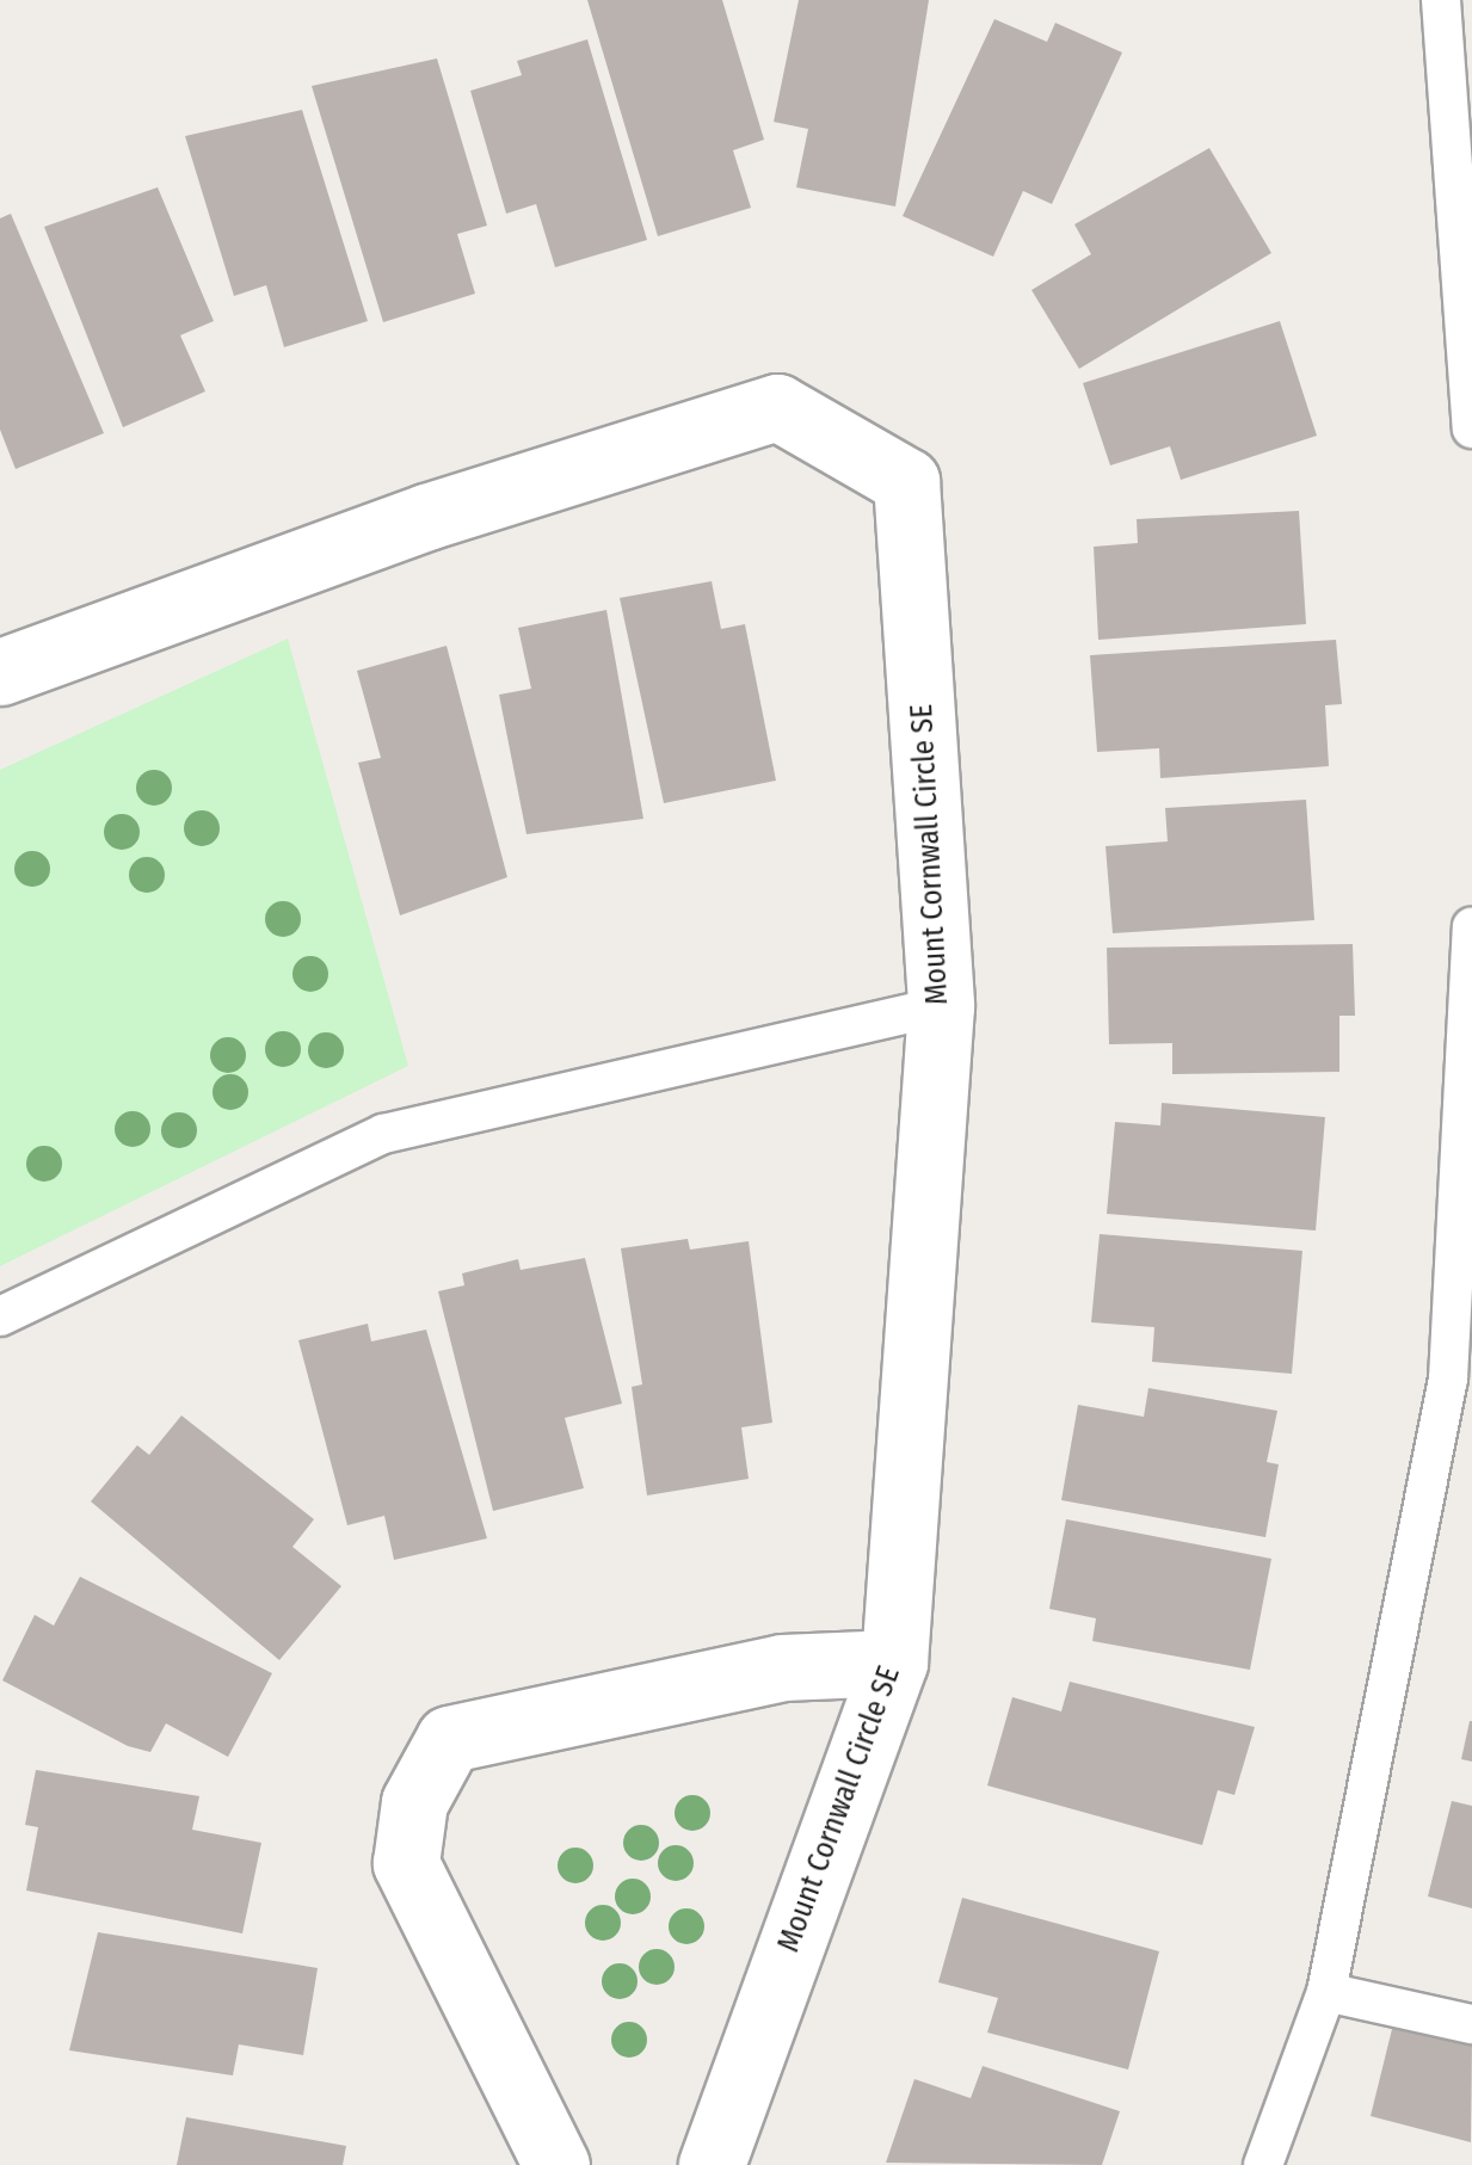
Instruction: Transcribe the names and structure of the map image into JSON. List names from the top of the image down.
{
  "streets": {
    "street": ["Mount Cornwall Circle SE"]
  }
}
